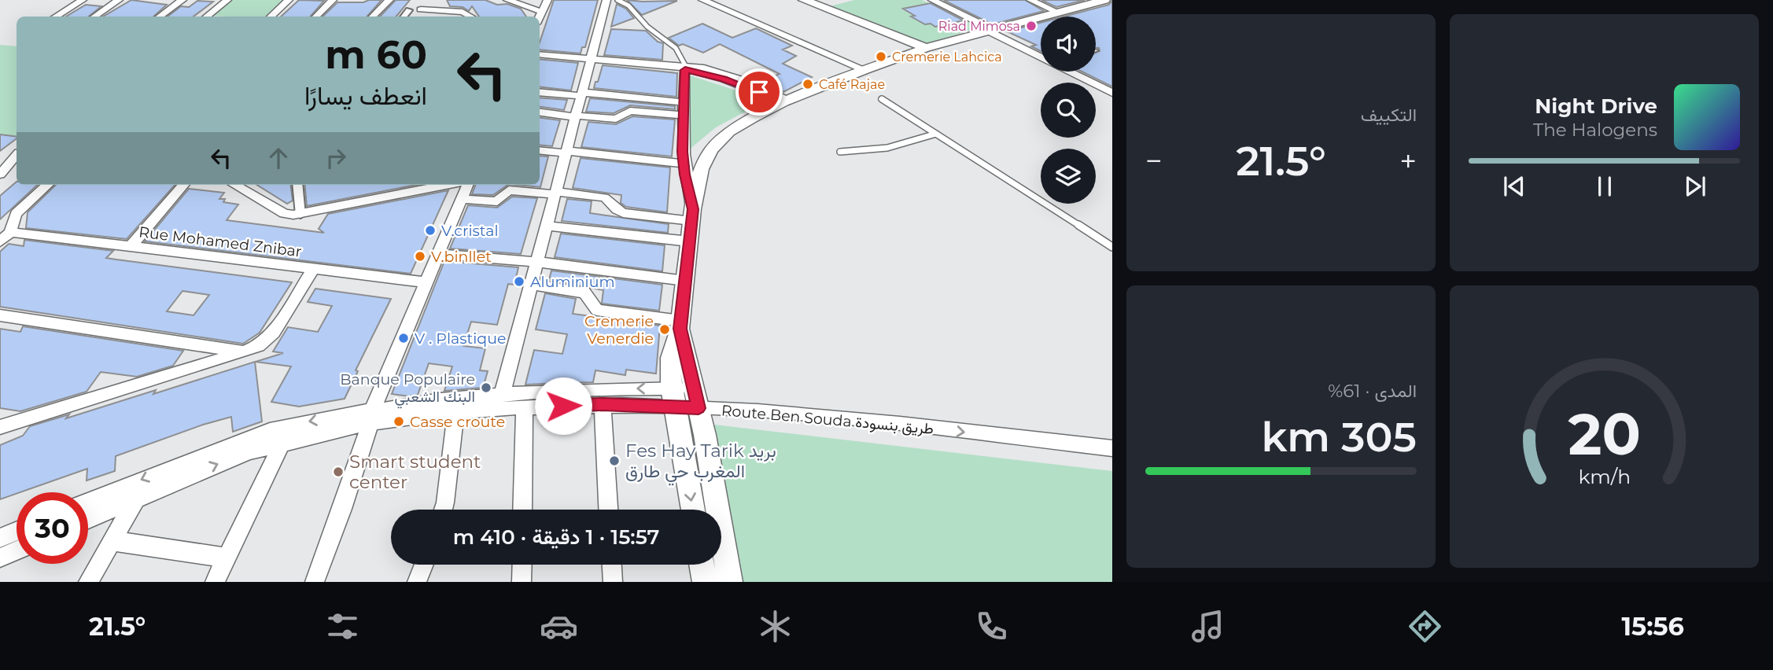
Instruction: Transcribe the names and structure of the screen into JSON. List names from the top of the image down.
{
  "streets": {
    "street": ["Rue Mohamed Znibar", "Route Ben Souda طريق بنسودة"]
  },
  "places": [
    "Riad Mimosa",
    "Cremerie Lahcica",
    "Café Rajae",
    "V.cristal",
    "V.binllet",
    "Aluminium",
    "Cremerie Venerdie",
    "V . Plastique",
    "Banque Populaire البنك الشعبي",
    "Casse croute",
    "Fes Hay Tarik بريد المغرب حي طارق",
    "Smart student center"
  ],
  "page": {
    "tile": [
      "التكييف",
      ["المدى · 61%", "305 km"]
    ],
    "turn": ["60 m", "انعطف يسارًا"],
    "song": ["Night Drive", "The Halogens"],
    "heat": ["−", "21.5°", "+"],
    "limit": "30",
    "trip": "15:57 · 1 دقيقة · 410 m",
    "tabs": ["15:56", "21.5°"],
    "gauge": ["20", "km/h"]
  }
}
